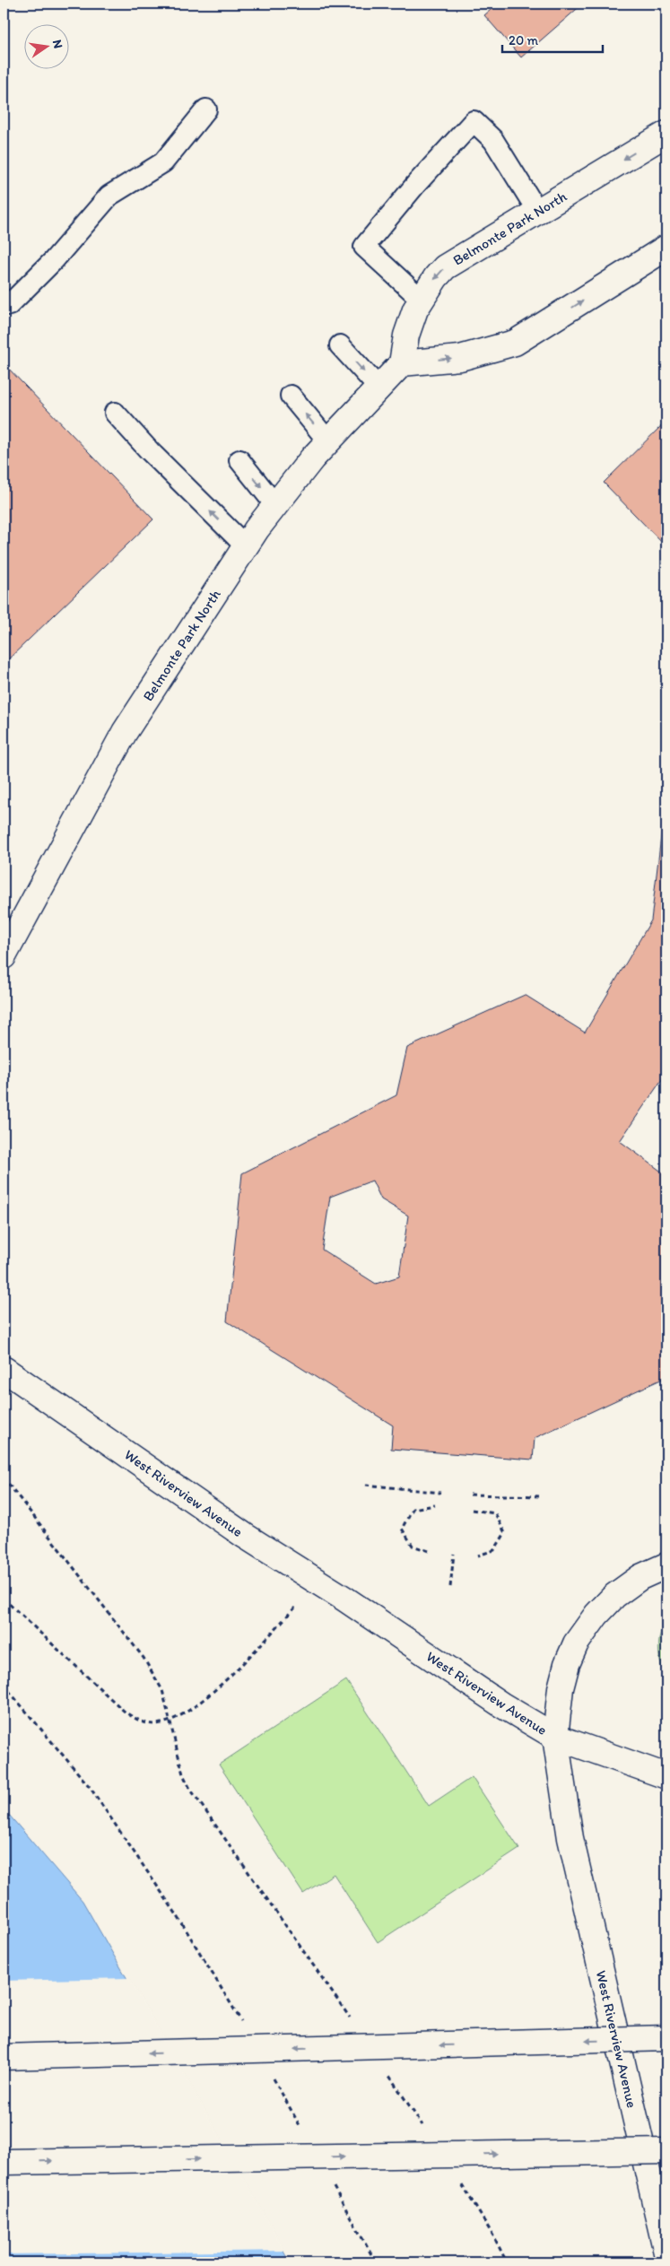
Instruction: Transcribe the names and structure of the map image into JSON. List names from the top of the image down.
{
  "streets": {
    "main road": ["Belmonte Park North", "West Riverview Avenue"]
  },
  "scale_bar": "20 m",
  "north": "right"
}
